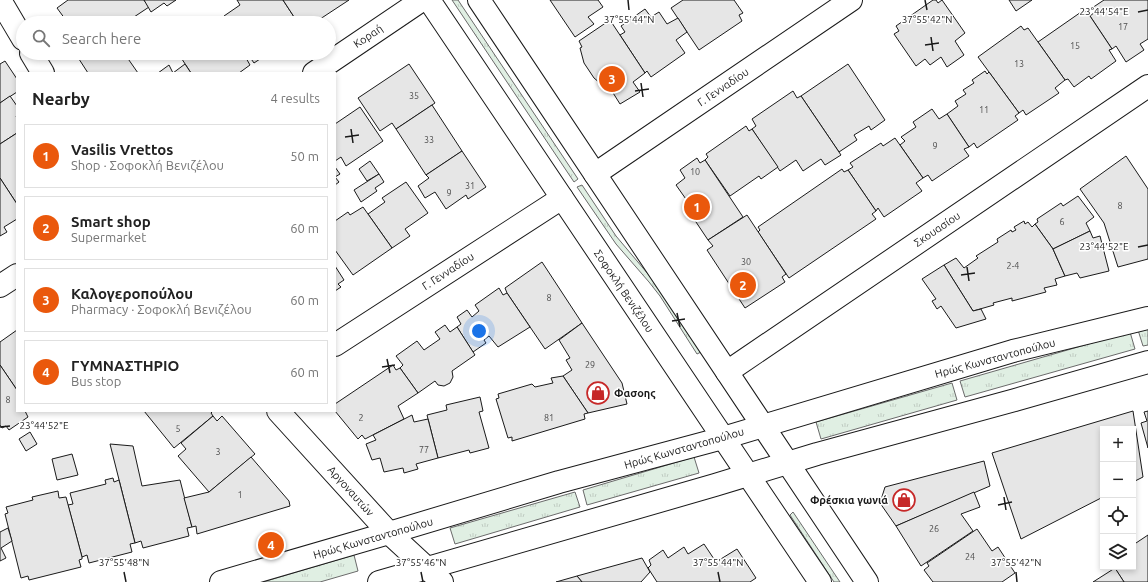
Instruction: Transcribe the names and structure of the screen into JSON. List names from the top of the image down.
{
  "streets": {
    "street": [
      "Κοραή",
      "Γ. Γενναδίου",
      "Σκουασίου",
      "Σοφοκλή Βενιζέλου",
      "Ηρώς Κωνσταντοπούλου",
      "Αργοναυτών"
    ]
  },
  "crossings": [
    ["Γ. Γενναδίου", "Σοφοκλή Βενιζέλου"],
    ["Σοφοκλή Βενιζέλου", "Ηρώς Κωνσταντοπούλου"],
    ["Ηρώς Κωνσταντοπούλου", "Αργοναυτών"]
  ],
  "places": {
    "shop": ["Φασοης", "Φρέσκια γωνιά"]
  },
  "house_numbers": [
    "17",
    "15",
    "13",
    "35",
    "11",
    "33",
    "9",
    "10",
    "31",
    "9",
    "8",
    "6",
    "30",
    "2-4",
    "8",
    "29",
    "8",
    "2",
    "81",
    "5",
    "77",
    "3",
    "1",
    "26",
    "24"
  ],
  "page": {
    "search": "Search here",
    "pins": [
      "3",
      "1",
      "2",
      "4"
    ],
    "heading": ["Nearby", "4 results"],
    "list": [
      {
        "mark": "1",
        "name": "Vasilis Vrettos",
        "note": "Shop · Σοφοκλή Βενιζέλου",
        "value": "50 m"
      },
      {
        "mark": "2",
        "name": "Smart shop",
        "note": "Supermarket",
        "value": "60 m"
      },
      {
        "mark": "3",
        "name": "Καλογεροπούλου",
        "note": "Pharmacy · Σοφοκλή Βενιζέλου",
        "value": "60 m"
      },
      {
        "mark": "4",
        "name": "ΓΥΜΝΑΣΤΗΡΙΟ",
        "note": "Bus stop",
        "value": "60 m"
      }
    ],
    "map_buttons": ["+", "−"]
  },
  "coordinates": [
    "23°44'54\"E",
    "37°55'42\"N",
    "37°55'44\"N",
    "23°44'52\"E",
    "37°55'48\"N",
    "37°55'46\"N"
  ]
}
